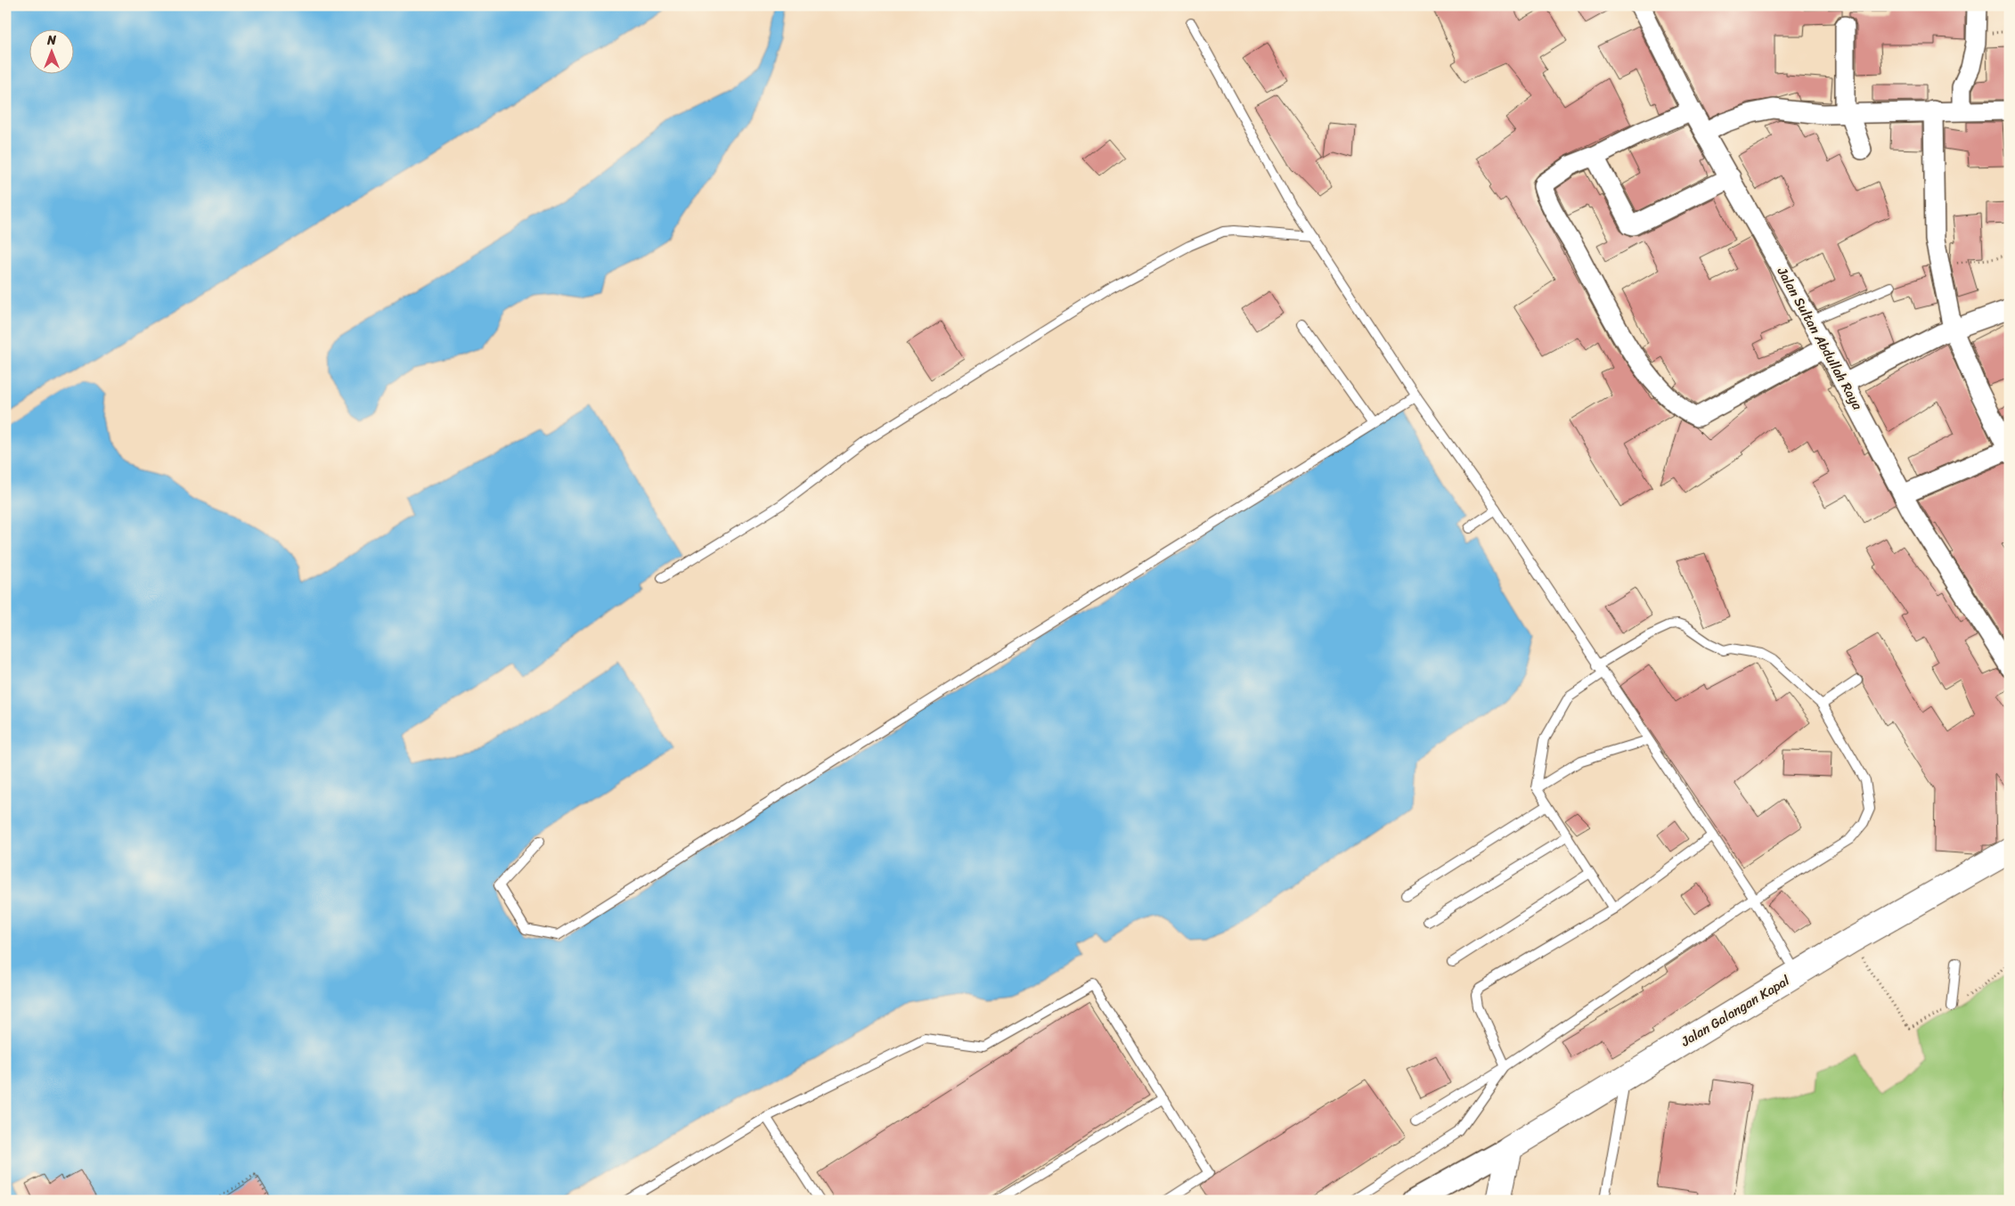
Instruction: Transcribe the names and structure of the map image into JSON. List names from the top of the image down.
{
  "streets": {
    "main road": ["Jalan Galangan Kapal"],
    "street": ["Jalan Sultan Abdullah Raya"]
  },
  "north": "top"
}
